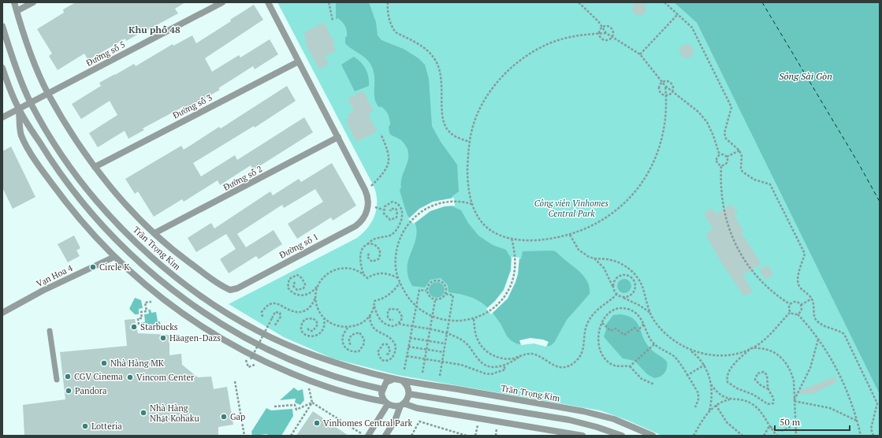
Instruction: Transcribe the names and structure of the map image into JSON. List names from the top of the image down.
{
  "streets": {
    "street": [
      "Đường số 5",
      "Đường số 3",
      "Đường số 2",
      "Đường số 1",
      "Trần Trọng Kim",
      "Vạn Hoa 4"
    ]
  },
  "crossings": [
    ["Đường số 5", "Trần Trọng Kim"],
    ["Đường số 2", "Đường số 1"]
  ],
  "districts": ["Khu phố 48"],
  "water": ["Sông Sài Gòn"],
  "parks": ["Công viên Vinhomes Central Park"],
  "places": [
    "Circle K",
    "Starbucks",
    "Häagen-Dazs",
    "Nhà Hàng MK",
    "CGV Cinema",
    "Vincom Center",
    "Pandora",
    "Nhà Hàng Nhật Kohaku",
    "Gap",
    "Vinhomes Central Park",
    "Lotteria"
  ],
  "scale_bar": "50 m"
}
